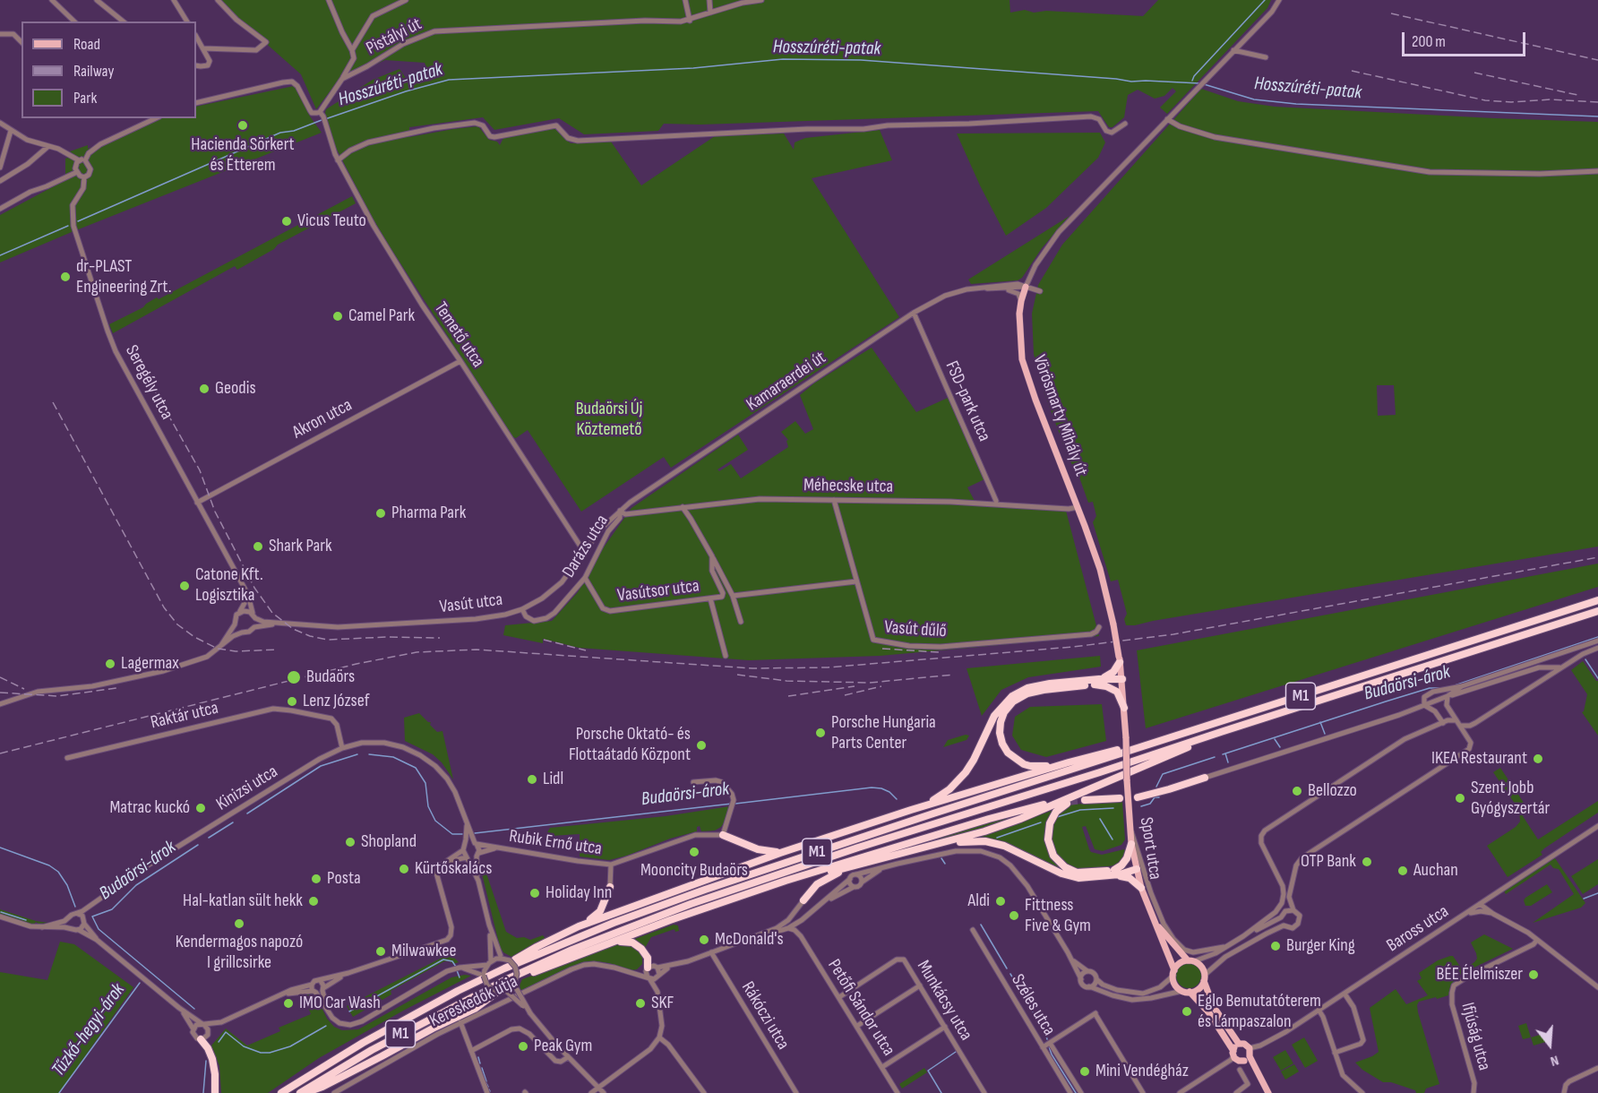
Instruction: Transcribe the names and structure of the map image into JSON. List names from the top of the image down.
{
  "streets": {
    "highway": ["M1"],
    "main road": ["Vörösmarty Mihály út", "Sport utca"],
    "street": [
      "Pistályi út",
      "Temető utca",
      "Kamaraerdei út",
      "Seregély utca",
      "FSD-park utca",
      "Akron utca",
      "Méhecske utca",
      "Darázs utca",
      "Vasútsor utca",
      "Vasút utca",
      "Vasút dűlő",
      "Raktár utca",
      "Kinizsi utca",
      "Rubik Ernő utca",
      "Baross utca",
      "Munkácsy utca",
      "Kereskedők útja",
      "Széles utca",
      "Petőfi Sándor utca",
      "Rákóczi utca",
      "Ifjúság utca"
    ]
  },
  "crossings": [
    ["Temető utca", "Akron utca"],
    ["Temető utca", "Vasút utca"],
    ["Kamaraerdei út", "FSD-park utca"],
    ["Kamaraerdei út", "Vörösmarty Mihály út"],
    ["Kamaraerdei út", "Méhecske utca"],
    ["Kamaraerdei út", "Darázs utca"],
    ["Kamaraerdei út", "Vasút utca"],
    ["Seregély utca", "Akron utca"],
    ["Seregély utca", "Vasút utca"],
    ["Vörösmarty Mihály út", "Méhecske utca"],
    ["Vörösmarty Mihály út", "Sport utca"],
    ["Méhecske utca", "Darázs utca"],
    ["Méhecske utca", "Vasút utca"],
    ["Méhecske utca", "Vasút dűlő"],
    ["Darázs utca", "Vasútsor utca"],
    ["Darázs utca", "Vasút utca"],
    ["Raktár utca", "Kinizsi utca"],
    ["Kinizsi utca", "Rubik Ernő utca"],
    ["Munkácsy utca", "Petőfi Sándor utca"]
  ],
  "water": ["Hosszúréti-patak", "Budaörsi-árok", "Tűzkő-hegyi-árok"],
  "parks": ["Budaörsi Új Köztemető"],
  "places": [
    "Hacienda Sörkert és Étterem",
    "Vicus Teuto",
    "dr-PLAST Engineering Zrt.",
    "Camel Park",
    "Geodis",
    "Pharma Park",
    "Shark Park",
    "Catone Kft. Logisztika",
    "Lagermax",
    "Budaörs",
    "Lenz József",
    "Porsche Hungaria Parts Center",
    "Porsche Oktató- és Flottaátadó Központ",
    "IKEA Restaurant",
    "Lidl",
    "Bellozzo",
    "Szent Jobb Gyógyszertár",
    "Matrac kuckó",
    "Shopland",
    "Mooncity Budaörs",
    "OTP Bank",
    "Kürtőskalács",
    "Auchan",
    "Posta",
    "Holiday Inn",
    "Hal-katlan sült hekk",
    "Aldi",
    "Fittness Five & Gym",
    "Kendermagos napozó I grillcsirke",
    "McDonald's",
    "Burger King",
    "Milwawkee",
    "BÉE Élelmiszer",
    "IMO Car Wash",
    "SKF",
    "Eglo Bemutatóterem és Lámpaszalon",
    "Peak Gym",
    "Mini Vendégház"
  ],
  "legend": ["Road", "Railway", "Park"],
  "scale_bar": "200 m",
  "north": "bottom"
}
